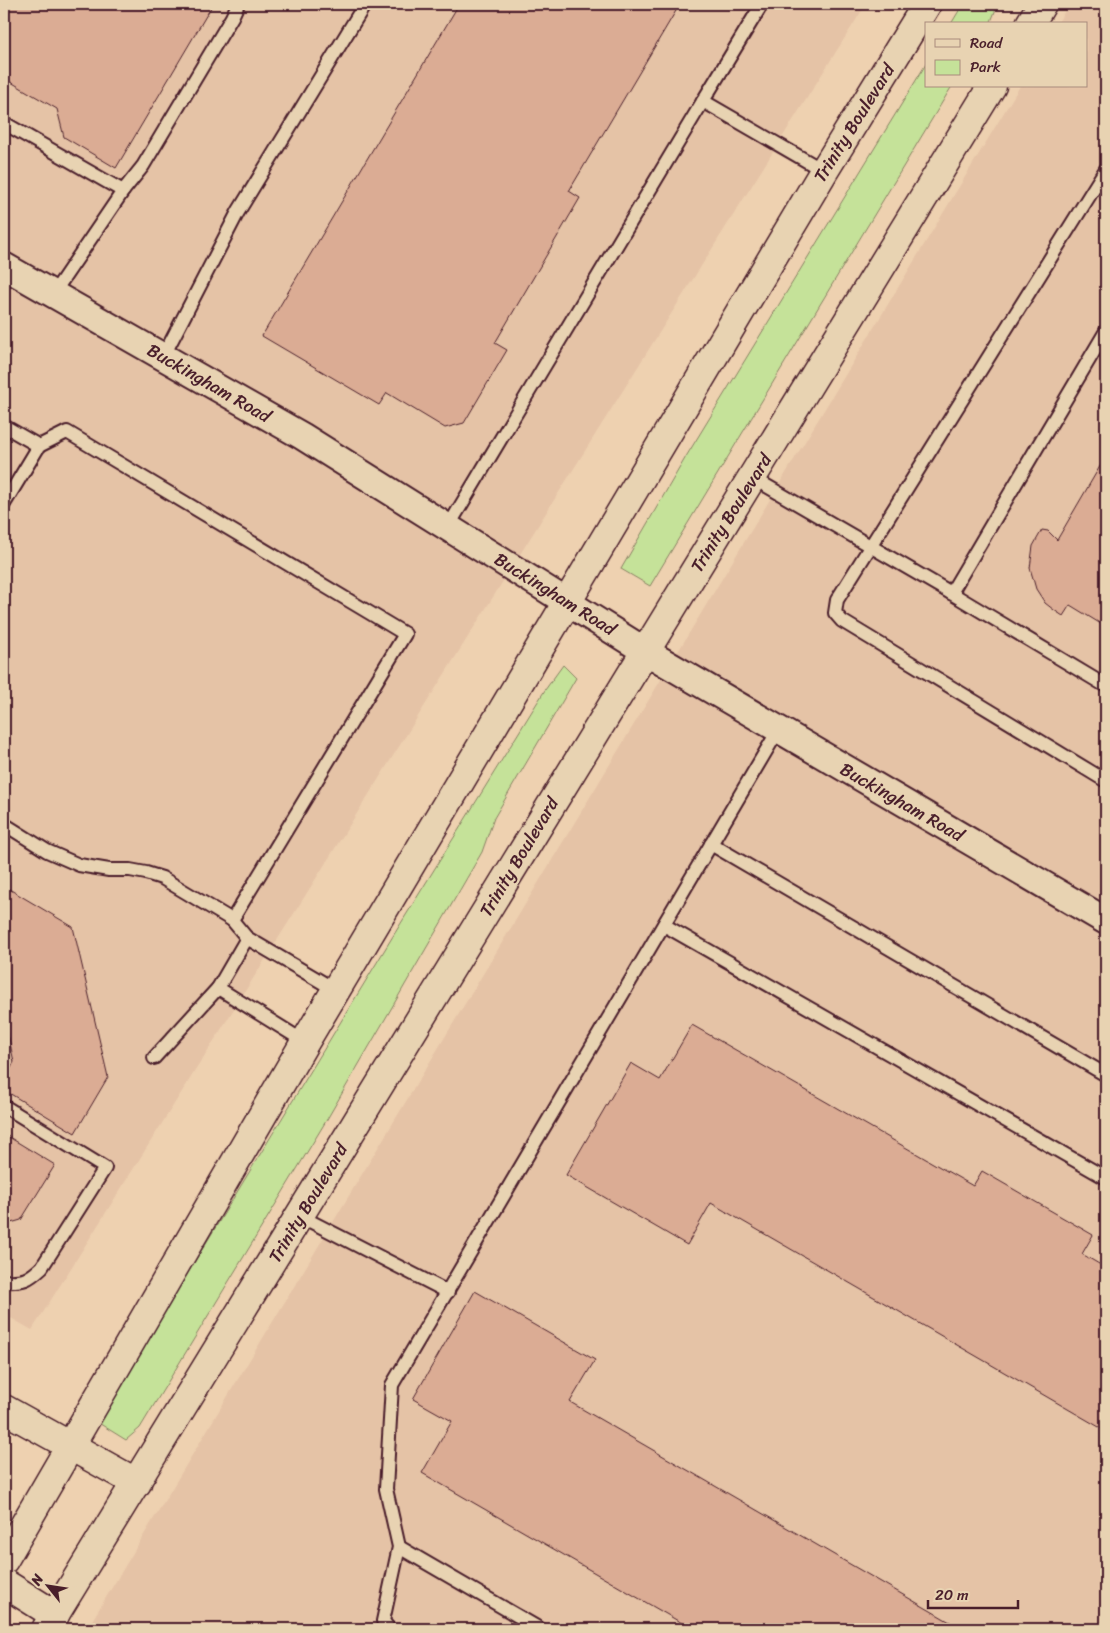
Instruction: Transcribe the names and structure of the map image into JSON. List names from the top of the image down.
{
  "streets": {
    "main road": ["Trinity Boulevard"],
    "street": ["Buckingham Road"]
  },
  "crossings": [
    ["Trinity Boulevard", "Buckingham Road"]
  ],
  "legend": ["Road", "Park"],
  "scale_bar": "20 m",
  "north": "top left"
}
